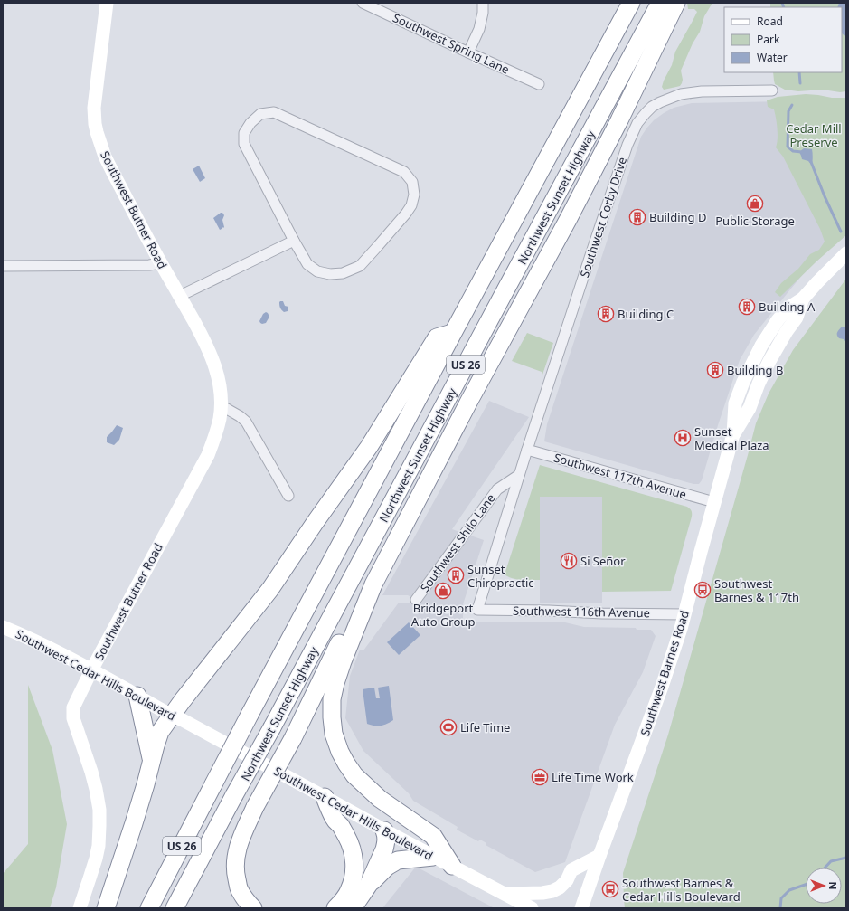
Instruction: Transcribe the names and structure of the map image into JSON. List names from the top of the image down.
{
  "streets": {
    "highway": ["Northwest Sunset Highway", "US 26"],
    "main road": ["Southwest Butner Road", "Southwest Barnes Road", "Southwest Cedar Hills Boulevard"],
    "street": [
      "Southwest Spring Lane",
      "Southwest Corby Drive",
      "Southwest 117th Avenue",
      "Southwest Shilo Lane",
      "Southwest 116th Avenue"
    ]
  },
  "crossings": [
    ["Southwest Butner Road", "Southwest Cedar Hills Boulevard"],
    ["Southwest Corby Drive", "Southwest 117th Avenue"],
    ["Southwest Corby Drive", "Southwest Shilo Lane"],
    ["Southwest Corby Drive", "Southwest 116th Avenue"],
    ["Southwest 117th Avenue", "Southwest Barnes Road"],
    ["Southwest 116th Avenue", "Southwest Barnes Road"]
  ],
  "parks": ["Cedar Mill Preserve"],
  "places": {
    "shop": ["Public Storage", "Bridgeport Auto Group"],
    "building": [
      "Building D",
      "Building A",
      "Building C",
      "Building B",
      "Sunset Chiropractic"
    ],
    "hospital": ["Sunset Medical Plaza"],
    "restaurant": ["Si Señor"],
    "bus stop": ["Southwest Barnes & 117th", "Southwest Barnes & Cedar Hills Boulevard"],
    "sports": ["Life Time"],
    "office": ["Life Time Work"]
  },
  "legend": ["Road", "Park", "Water"],
  "north": "right"
}
